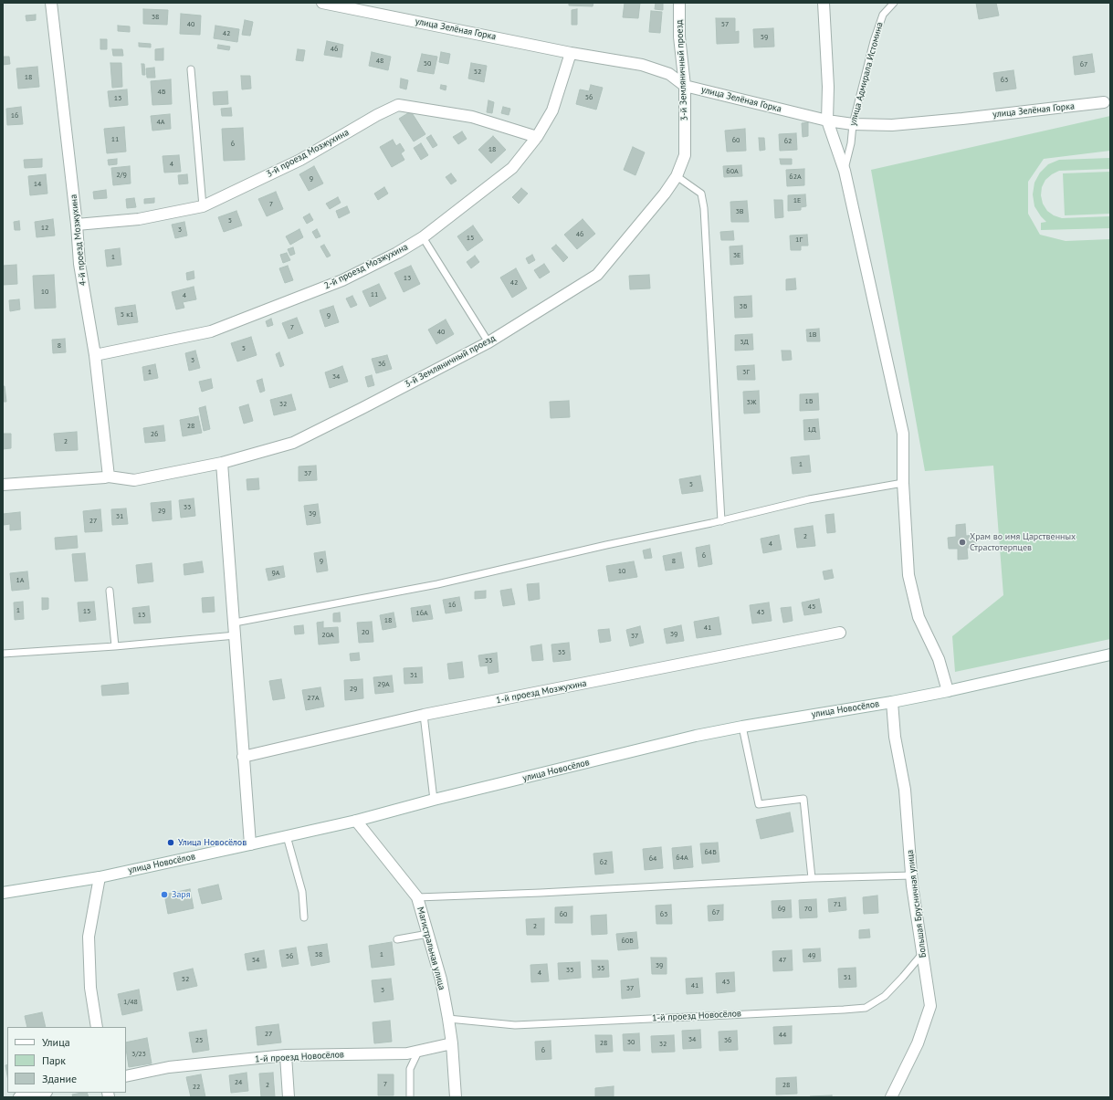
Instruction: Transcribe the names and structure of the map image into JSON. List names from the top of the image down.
{
  "streets": {
    "street": [
      "улица Зелёная Горка",
      "3-й Земляничный проезд",
      "3-й проезд Мозжухина",
      "4-й проезд Мозжухина",
      "2-й проезд Мозжухина",
      "1-й проезд Мозжухина",
      "улица Новосёлов",
      "Большая Брусничная улица",
      "Магистральная улица",
      "1-й проезд Новосёлов"
    ],
    "lane": ["улица Адмирала Истомина"]
  },
  "crossings": [
    ["улица Зелёная Горка", "3-й Земляничный проезд"],
    ["улица Зелёная Горка", "улица Адмирала Истомина"],
    ["улица Зелёная Горка", "2-й проезд Мозжухина"],
    ["3-й Земляничный проезд", "4-й проезд Мозжухина"],
    ["3-й проезд Мозжухина", "4-й проезд Мозжухина"],
    ["3-й проезд Мозжухина", "2-й проезд Мозжухина"],
    ["4-й проезд Мозжухина", "2-й проезд Мозжухина"],
    ["улица Новосёлов", "Большая Брусничная улица"],
    ["улица Новосёлов", "Магистральная улица"],
    ["Большая Брусничная улица", "1-й проезд Новосёлов"],
    ["Магистральная улица", "1-й проезд Новосёлов"]
  ],
  "places": ["Храм во имя Царственных Страстотерпцев", "Улица Новосёлов", "Заря"],
  "house_numbers": [
    "38",
    "40",
    "57",
    "42",
    "59",
    "46",
    "48",
    "50",
    "67",
    "52",
    "18",
    "63",
    "4Б",
    "56",
    "13",
    "16",
    "4А",
    "11",
    "60",
    "62",
    "6",
    "18",
    "4",
    "60А",
    "2/9",
    "62А",
    "9",
    "14",
    "1Е",
    "7",
    "3В",
    "5",
    "12",
    "3",
    "46",
    "15",
    "1Г",
    "3Е",
    "1",
    "13",
    "42",
    "10",
    "11",
    "4",
    "3Б",
    "5 к1",
    "9",
    "7",
    "40",
    "1В",
    "3Д",
    "8",
    "5",
    "3",
    "36",
    "1",
    "3Г",
    "34",
    "1Б",
    "3Ж",
    "32",
    "28",
    "1Д",
    "26",
    "2",
    "1",
    "37",
    "5",
    "33",
    "29",
    "39",
    "31",
    "27",
    "2",
    "4",
    "6",
    "9",
    "8",
    "10",
    "9А",
    "1А",
    "16",
    "45",
    "1",
    "15",
    "43",
    "16А",
    "13",
    "18",
    "41",
    "20",
    "39",
    "20А",
    "37",
    "35",
    "33",
    "31",
    "29А",
    "29",
    "27А",
    "64Б",
    "64А",
    "64",
    "62",
    "71",
    "69",
    "70",
    "67",
    "60",
    "63",
    "2",
    "60Б",
    "58",
    "1",
    "49",
    "56",
    "54",
    "47",
    "39",
    "35",
    "33",
    "4",
    "51",
    "52",
    "43",
    "41",
    "37",
    "3",
    "1/48",
    "27",
    "44",
    "34",
    "25",
    "36",
    "30",
    "28",
    "32",
    "6",
    "3/23",
    "24",
    "7",
    "2",
    "28",
    "22"
  ],
  "legend": ["Улица", "Парк", "Здание"]
}
